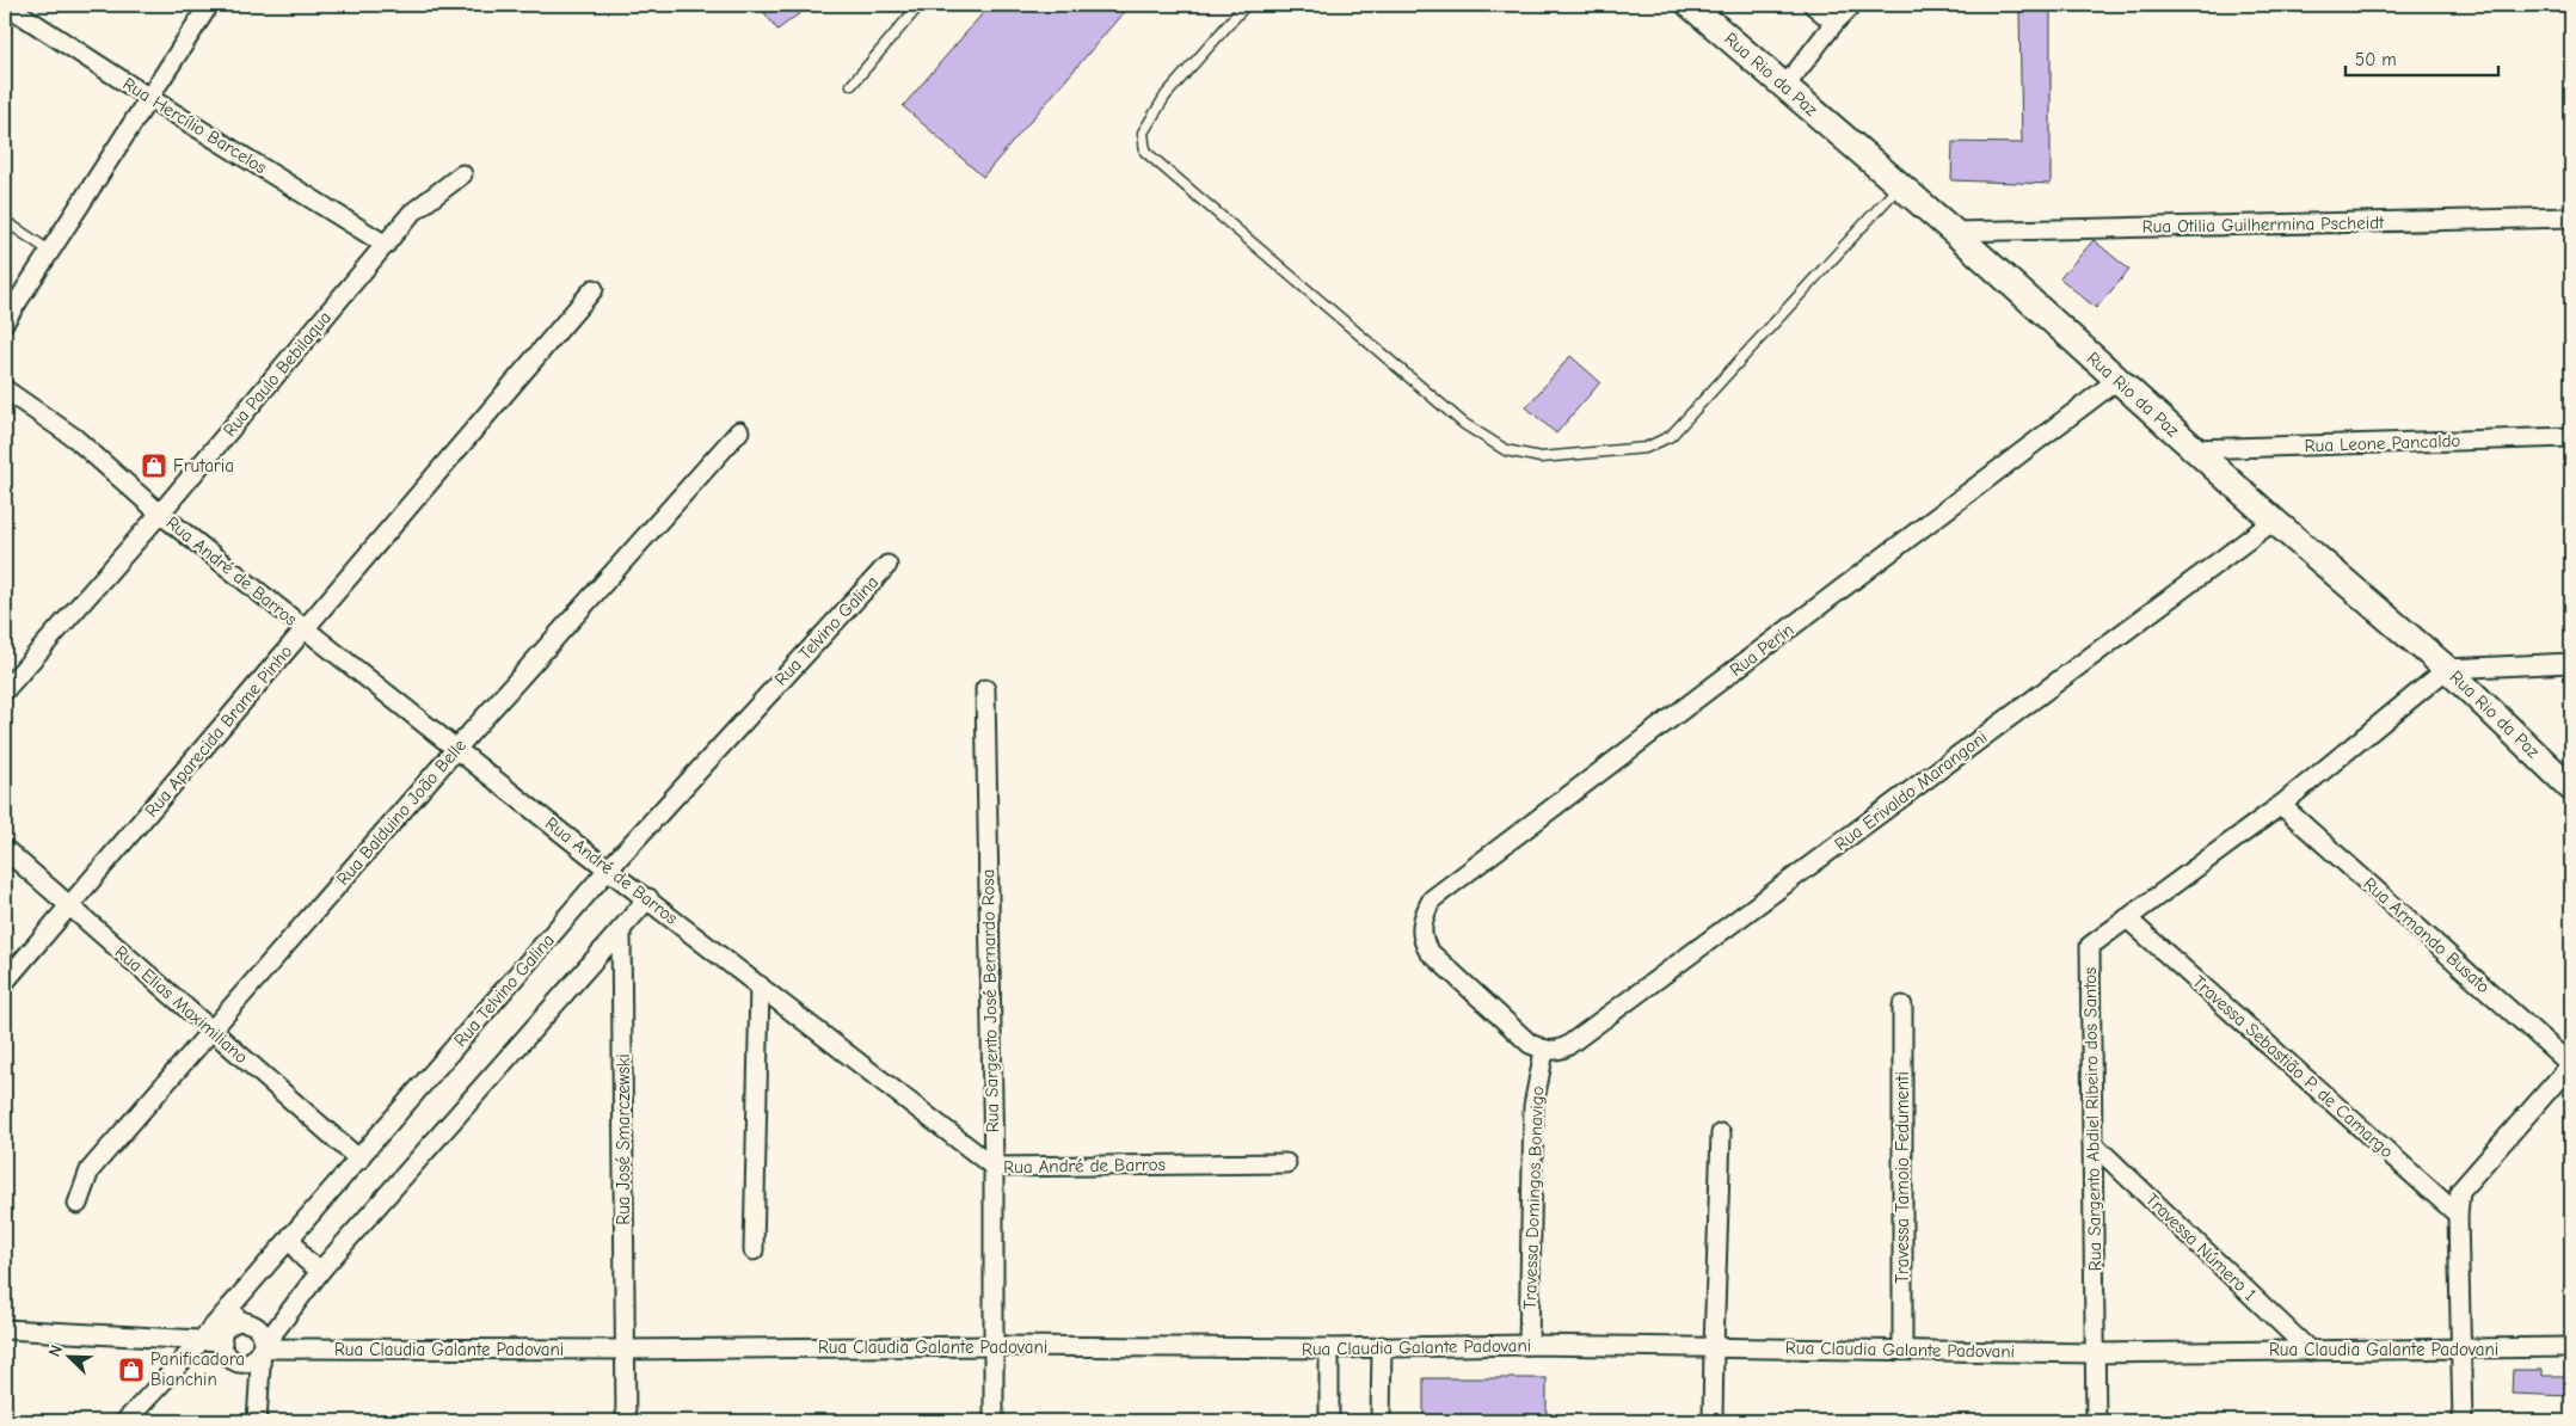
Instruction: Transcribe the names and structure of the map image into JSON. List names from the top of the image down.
{
  "streets": {
    "main road": ["Rua Rio da Paz"],
    "street": [
      "Rua Hercílio Barcelos",
      "Rua Otilia Guilhermina Pscheidt",
      "Rua Paulo Bebilaqua",
      "Rua Leone Pancaldo",
      "Rua André de Barros",
      "Rua Telvino Galina",
      "Rua Perin",
      "Rua Aparecida Brame Pinho",
      "Rua Erivaldo Marangoni",
      "Rua Balduino João Belle",
      "Rua Armando Busato",
      "Rua Sargento José Bernardo Rosa",
      "Rua Elias Maximiliano",
      "Travessa Sebastião P. de Camargo",
      "Rua Sargento Abdiel Ribeiro dos Santos",
      "Rua José Smarczewski",
      "Travessa Tamoio Fedumenti",
      "Travessa Domingos Bonavigo",
      "Travessa Número 1",
      "Rua Claudia Galante Padovani"
    ]
  },
  "crossings": [
    ["Rua Rio da Paz", "Rua Otilia Guilhermina Pscheidt"],
    ["Rua Rio da Paz", "Rua Leone Pancaldo"],
    ["Rua Rio da Paz", "Rua Perin"],
    ["Rua Rio da Paz", "Rua Erivaldo Marangoni"],
    ["Rua Rio da Paz", "Rua Sargento Abdiel Ribeiro dos Santos"],
    ["Rua Hercílio Barcelos", "Rua Paulo Bebilaqua"],
    ["Rua Paulo Bebilaqua", "Rua André de Barros"],
    ["Rua André de Barros", "Rua Telvino Galina"],
    ["Rua André de Barros", "Rua Aparecida Brame Pinho"],
    ["Rua André de Barros", "Rua Balduino João Belle"],
    ["Rua André de Barros", "Rua Sargento José Bernardo Rosa"],
    ["Rua Telvino Galina", "Rua Elias Maximiliano"],
    ["Rua Telvino Galina", "Rua Claudia Galante Padovani"],
    ["Rua Perin", "Rua Erivaldo Marangoni"],
    ["Rua Perin", "Travessa Domingos Bonavigo"],
    ["Rua Aparecida Brame Pinho", "Rua Elias Maximiliano"],
    ["Rua Erivaldo Marangoni", "Travessa Domingos Bonavigo"],
    ["Rua Balduino João Belle", "Rua Elias Maximiliano"],
    ["Rua Armando Busato", "Rua Sargento Abdiel Ribeiro dos Santos"],
    ["Rua Sargento José Bernardo Rosa", "Rua Claudia Galante Padovani"],
    ["Travessa Sebastião P. de Camargo", "Rua Sargento Abdiel Ribeiro dos Santos"],
    ["Rua Sargento Abdiel Ribeiro dos Santos", "Travessa Número 1"],
    ["Rua Sargento Abdiel Ribeiro dos Santos", "Rua Claudia Galante Padovani"],
    ["Rua José Smarczewski", "Rua Claudia Galante Padovani"],
    ["Travessa Tamoio Fedumenti", "Rua Claudia Galante Padovani"],
    ["Travessa Domingos Bonavigo", "Rua Claudia Galante Padovani"],
    ["Travessa Número 1", "Rua Claudia Galante Padovani"]
  ],
  "places": {
    "shop": ["Frutaria", "Panificadora Bianchin"]
  },
  "scale_bar": "50 m",
  "north": "top left"
}
